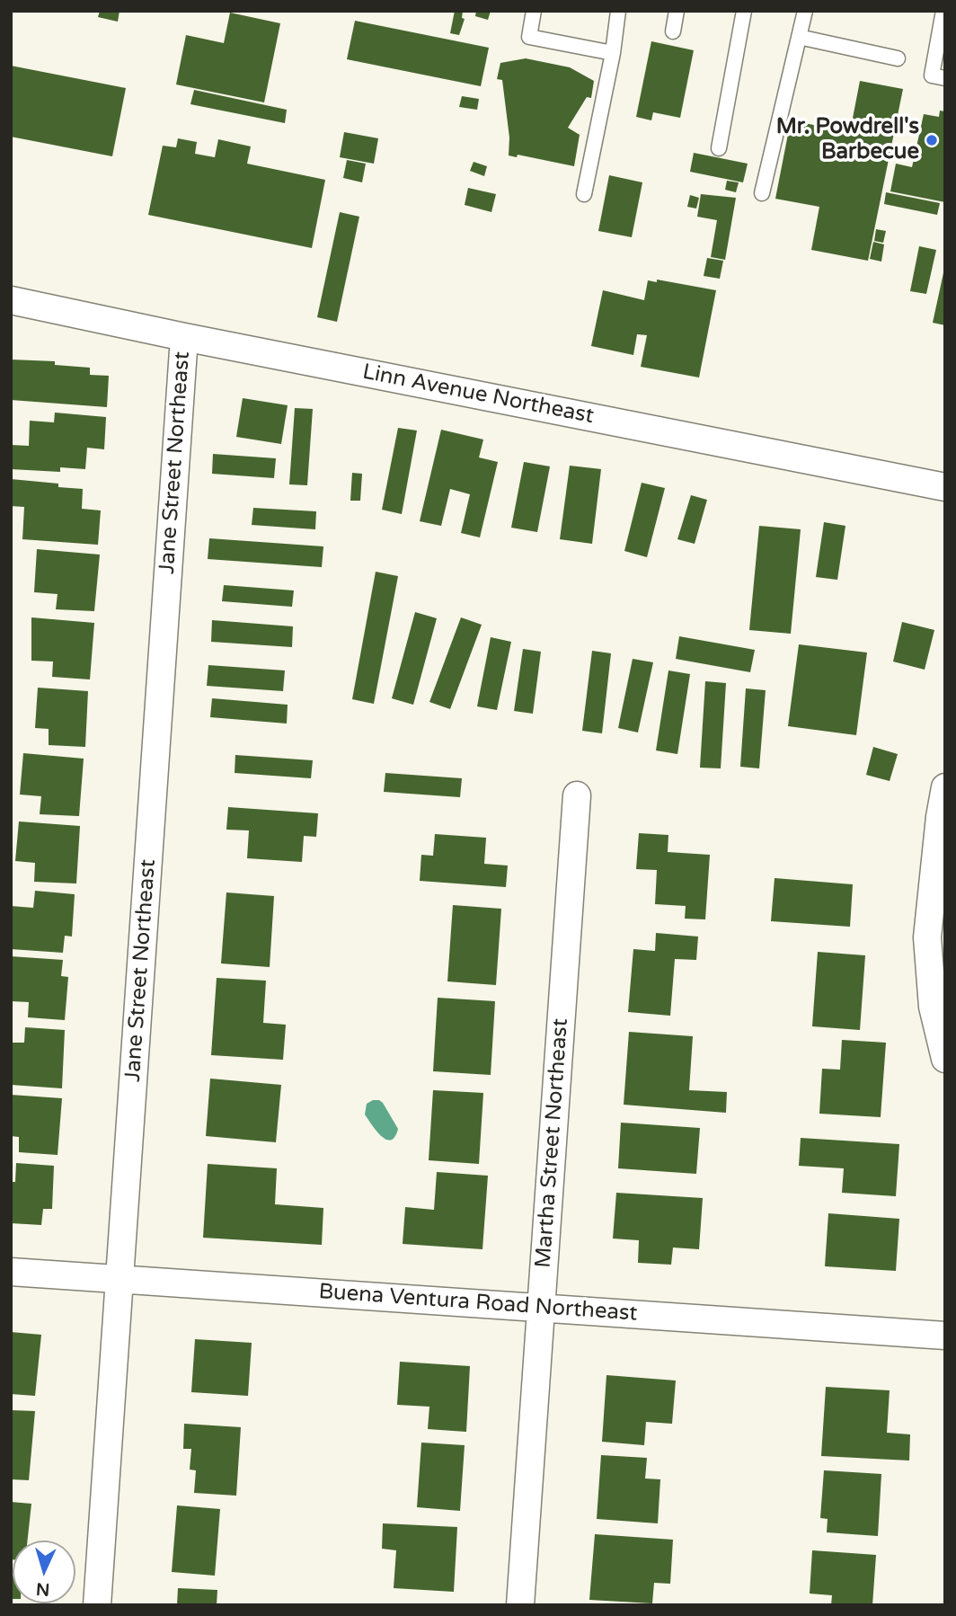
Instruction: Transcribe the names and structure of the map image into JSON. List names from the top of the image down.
{
  "streets": {
    "street": [
      "Linn Avenue Northeast",
      "Jane Street Northeast",
      "Martha Street Northeast",
      "Buena Ventura Road Northeast"
    ]
  },
  "crossings": [
    ["Linn Avenue Northeast", "Jane Street Northeast"],
    ["Jane Street Northeast", "Buena Ventura Road Northeast"],
    ["Martha Street Northeast", "Buena Ventura Road Northeast"]
  ],
  "places": ["Mr. Powdrell's Barbecue"],
  "north": "bottom"
}
